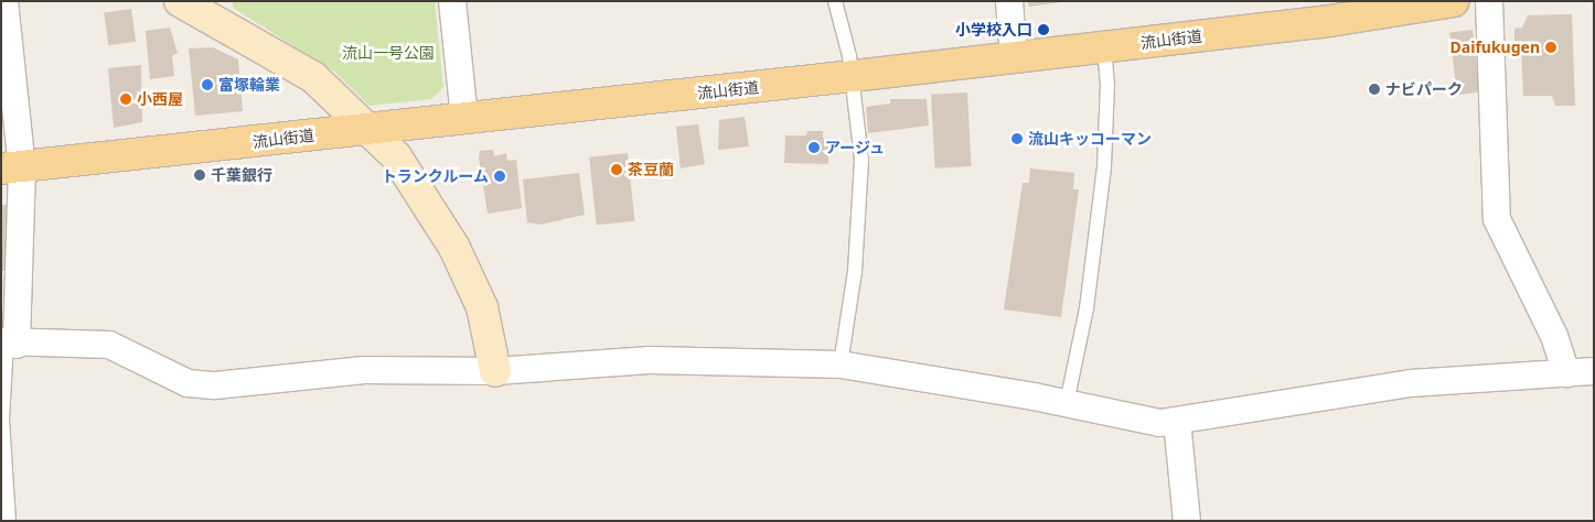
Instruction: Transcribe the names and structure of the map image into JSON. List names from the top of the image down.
{
  "streets": {
    "main road": ["流山街道"]
  },
  "parks": ["流山一号公園"],
  "places": [
    "小学校入口",
    "Daifukugen",
    "富塚輪業",
    "ナビパーク",
    "小西屋",
    "流山キッコーマン",
    "アージュ",
    "茶豆蘭",
    "千葉銀行",
    "トランクルーム"
  ]
}
